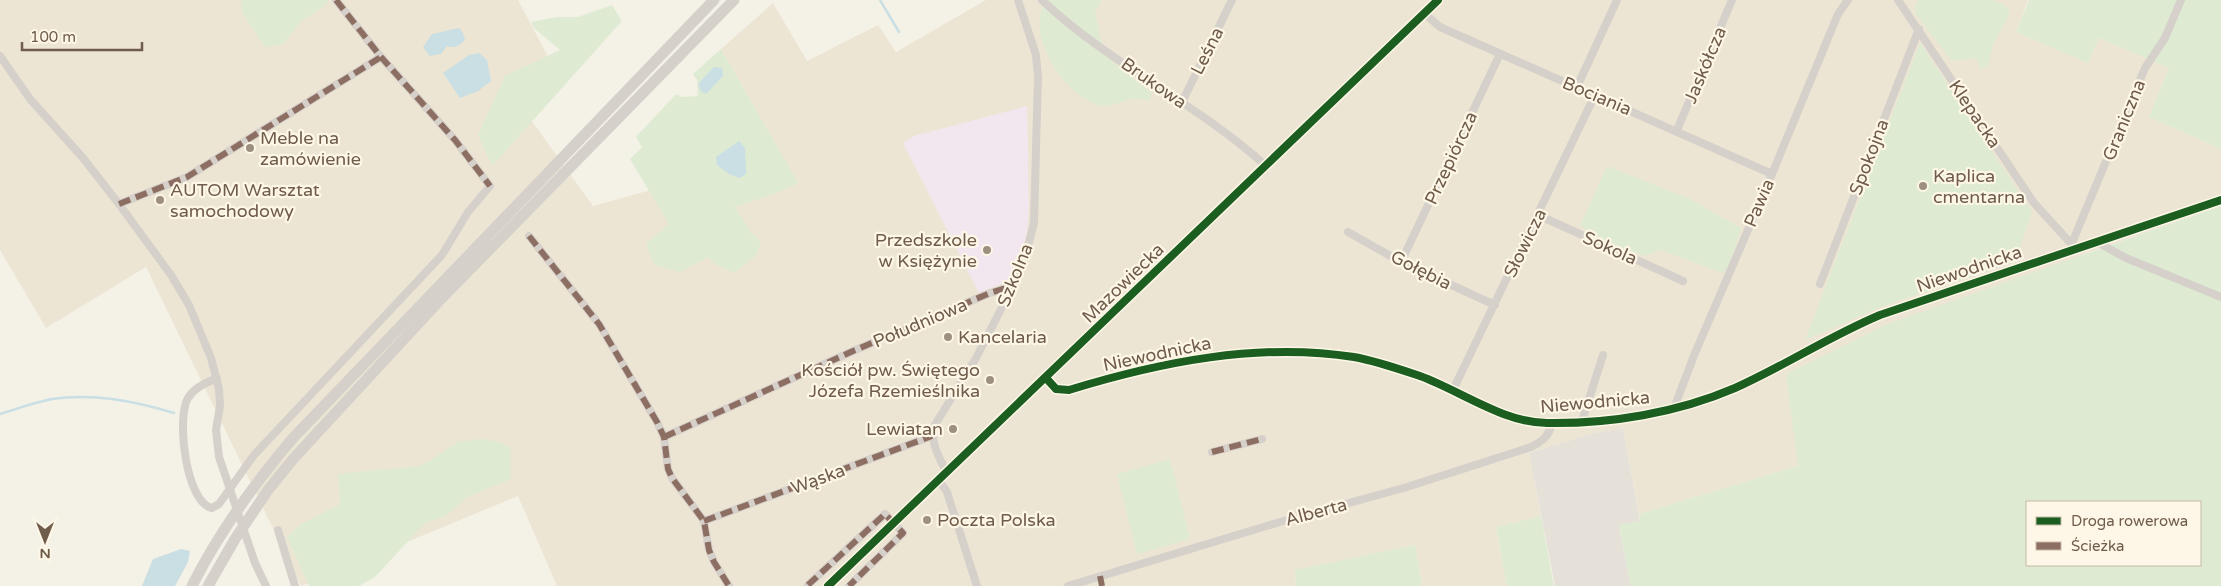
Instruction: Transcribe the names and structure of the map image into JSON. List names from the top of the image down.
{
  "streets": {
    "street": [
      "Leśna",
      "Jaskółcza",
      "Brukowa",
      "Bociania",
      "Klepacka",
      "Graniczna",
      "Spokojna",
      "Przepiórcza",
      "Pawia",
      "Słowicza",
      "Sokola",
      "Niewodnicka",
      "Gołębia",
      "Szkolna",
      "Mazowiecka",
      "Południowa",
      "Wąska",
      "Alberta"
    ]
  },
  "crossings": [
    ["Leśna", "Brukowa"],
    ["Jaskółcza", "Bociania"],
    ["Brukowa", "Mazowiecka"],
    ["Bociania", "Przepiórcza"],
    ["Bociania", "Pawia"],
    ["Bociania", "Słowicza"],
    ["Bociania", "Mazowiecka"],
    ["Klepacka", "Graniczna"],
    ["Klepacka", "Spokojna"],
    ["Klepacka", "Niewodnicka"],
    ["Graniczna", "Niewodnicka"],
    ["Przepiórcza", "Gołębia"],
    ["Pawia", "Niewodnicka"],
    ["Słowicza", "Sokola"],
    ["Słowicza", "Niewodnicka"],
    ["Słowicza", "Gołębia"],
    ["Niewodnicka", "Mazowiecka"],
    ["Niewodnicka", "Alberta"],
    ["Szkolna", "Południowa"],
    ["Szkolna", "Wąska"]
  ],
  "places": [
    "Meble na zamówienie",
    "Kaplica cmentarna",
    "AUTOM Warsztat samochodowy",
    "Przedszkole w Księżynie",
    "Kancelaria",
    "Kościół pw. Świętego Józefa Rzemieślnika",
    "Lewiatan",
    "Poczta Polska"
  ],
  "legend": ["Droga rowerowa", "Ścieżka"],
  "scale_bar": "100 m",
  "north": "bottom"
}
